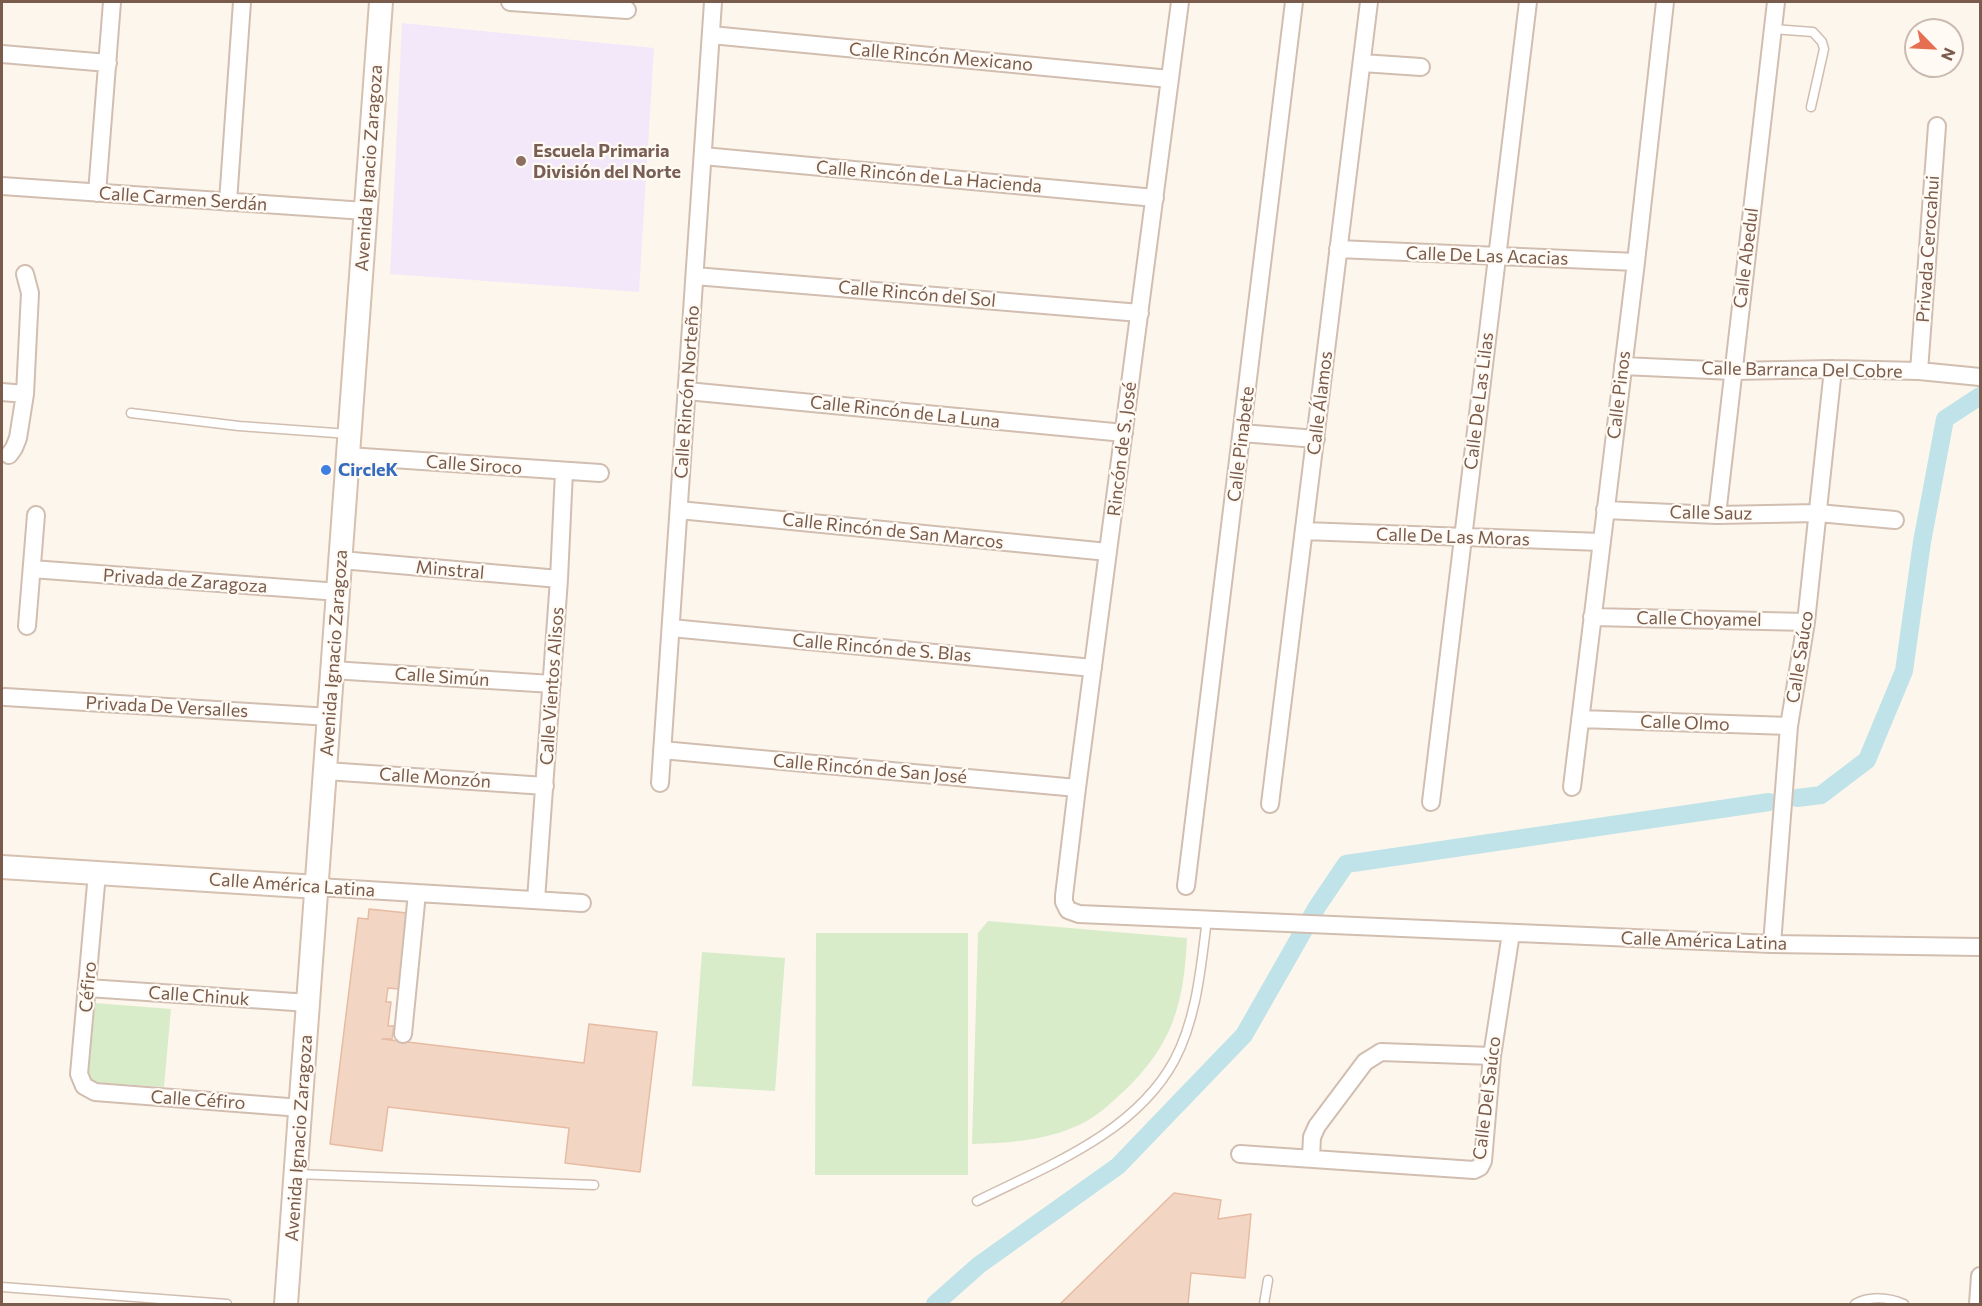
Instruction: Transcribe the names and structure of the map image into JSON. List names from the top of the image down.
{
  "streets": {
    "main road": ["Avenida Ignacio Zaragoza", "Calle América Latina"],
    "street": [
      "Calle Rincón Mexicano",
      "Calle Rincón de La Hacienda",
      "Calle Carmen Serdán",
      "Privada Cerocahui",
      "Calle De Las Acacias",
      "Calle Abedul",
      "Calle Rincón del Sol",
      "Calle Barranca Del Cobre",
      "Calle Rincón Norteño",
      "Calle Pinos",
      "Calle De Las Lilas",
      "Calle Álamos",
      "Calle Rincón de La Luna",
      "Calle Pinabete",
      "Rincón de S. José",
      "Calle Siroco",
      "Calle Sauz",
      "Calle Rincón de San Marcos",
      "Calle De Las Moras",
      "Minstral",
      "Privada de Zaragoza",
      "Calle Choyamel",
      "Calle Rincón de S. Blas",
      "Calle Saúco",
      "Calle Simún",
      "Calle Vientos Alisos",
      "Privada De Versalles",
      "Calle Olmo",
      "Calle Rincón de San José",
      "Calle Monzón",
      "Céfiro",
      "Calle Chinuk",
      "Calle Del Saúco",
      "Calle Céfiro"
    ]
  },
  "crossings": [
    ["Calle Rincón Mexicano", "Calle Rincón Norteño"],
    ["Calle Rincón Mexicano", "Rincón de S. José"],
    ["Avenida Ignacio Zaragoza", "Calle Carmen Serdán"],
    ["Avenida Ignacio Zaragoza", "Calle Siroco"],
    ["Avenida Ignacio Zaragoza", "Minstral"],
    ["Avenida Ignacio Zaragoza", "Privada de Zaragoza"],
    ["Avenida Ignacio Zaragoza", "Calle Simún"],
    ["Avenida Ignacio Zaragoza", "Privada De Versalles"],
    ["Avenida Ignacio Zaragoza", "Calle Monzón"],
    ["Avenida Ignacio Zaragoza", "Calle América Latina"],
    ["Avenida Ignacio Zaragoza", "Calle Chinuk"],
    ["Avenida Ignacio Zaragoza", "Calle Céfiro"],
    ["Calle Rincón de La Hacienda", "Calle Rincón Norteño"],
    ["Calle Rincón de La Hacienda", "Rincón de S. José"],
    ["Privada Cerocahui", "Calle Barranca Del Cobre"],
    ["Calle De Las Acacias", "Calle Pinos"],
    ["Calle De Las Acacias", "Calle De Las Lilas"],
    ["Calle De Las Acacias", "Calle Álamos"],
    ["Calle Abedul", "Calle Barranca Del Cobre"],
    ["Calle Abedul", "Calle Sauz"],
    ["Calle Rincón del Sol", "Calle Rincón Norteño"],
    ["Calle Rincón del Sol", "Rincón de S. José"],
    ["Calle Barranca Del Cobre", "Calle Pinos"],
    ["Calle Barranca Del Cobre", "Calle Saúco"],
    ["Calle Rincón Norteño", "Calle Rincón de La Luna"],
    ["Calle Rincón Norteño", "Calle Rincón de San Marcos"],
    ["Calle Rincón Norteño", "Calle Rincón de S. Blas"],
    ["Calle Rincón Norteño", "Calle Rincón de San José"],
    ["Calle Pinos", "Calle Sauz"],
    ["Calle Pinos", "Calle De Las Moras"],
    ["Calle Pinos", "Calle Choyamel"],
    ["Calle Pinos", "Calle Olmo"],
    ["Calle De Las Lilas", "Calle De Las Moras"],
    ["Calle Álamos", "Calle De Las Moras"],
    ["Calle Rincón de La Luna", "Rincón de S. José"],
    ["Rincón de S. José", "Calle Rincón de San Marcos"],
    ["Rincón de S. José", "Calle Rincón de S. Blas"],
    ["Rincón de S. José", "Calle Rincón de San José"],
    ["Rincón de S. José", "Calle América Latina"],
    ["Calle Siroco", "Calle Vientos Alisos"],
    ["Calle Sauz", "Calle Saúco"],
    ["Minstral", "Calle Vientos Alisos"],
    ["Calle Choyamel", "Calle Saúco"],
    ["Calle Saúco", "Calle Olmo"],
    ["Calle Saúco", "Calle América Latina"],
    ["Calle Simún", "Calle Vientos Alisos"],
    ["Calle Vientos Alisos", "Calle Monzón"],
    ["Calle Vientos Alisos", "Calle América Latina"],
    ["Calle América Latina", "Céfiro"],
    ["Calle América Latina", "Calle Del Saúco"],
    ["Céfiro", "Calle Chinuk"],
    ["Céfiro", "Calle Céfiro"]
  ],
  "places": ["Escuela Primaria División del Norte", "CircleK"],
  "north": "bottom right"
}
